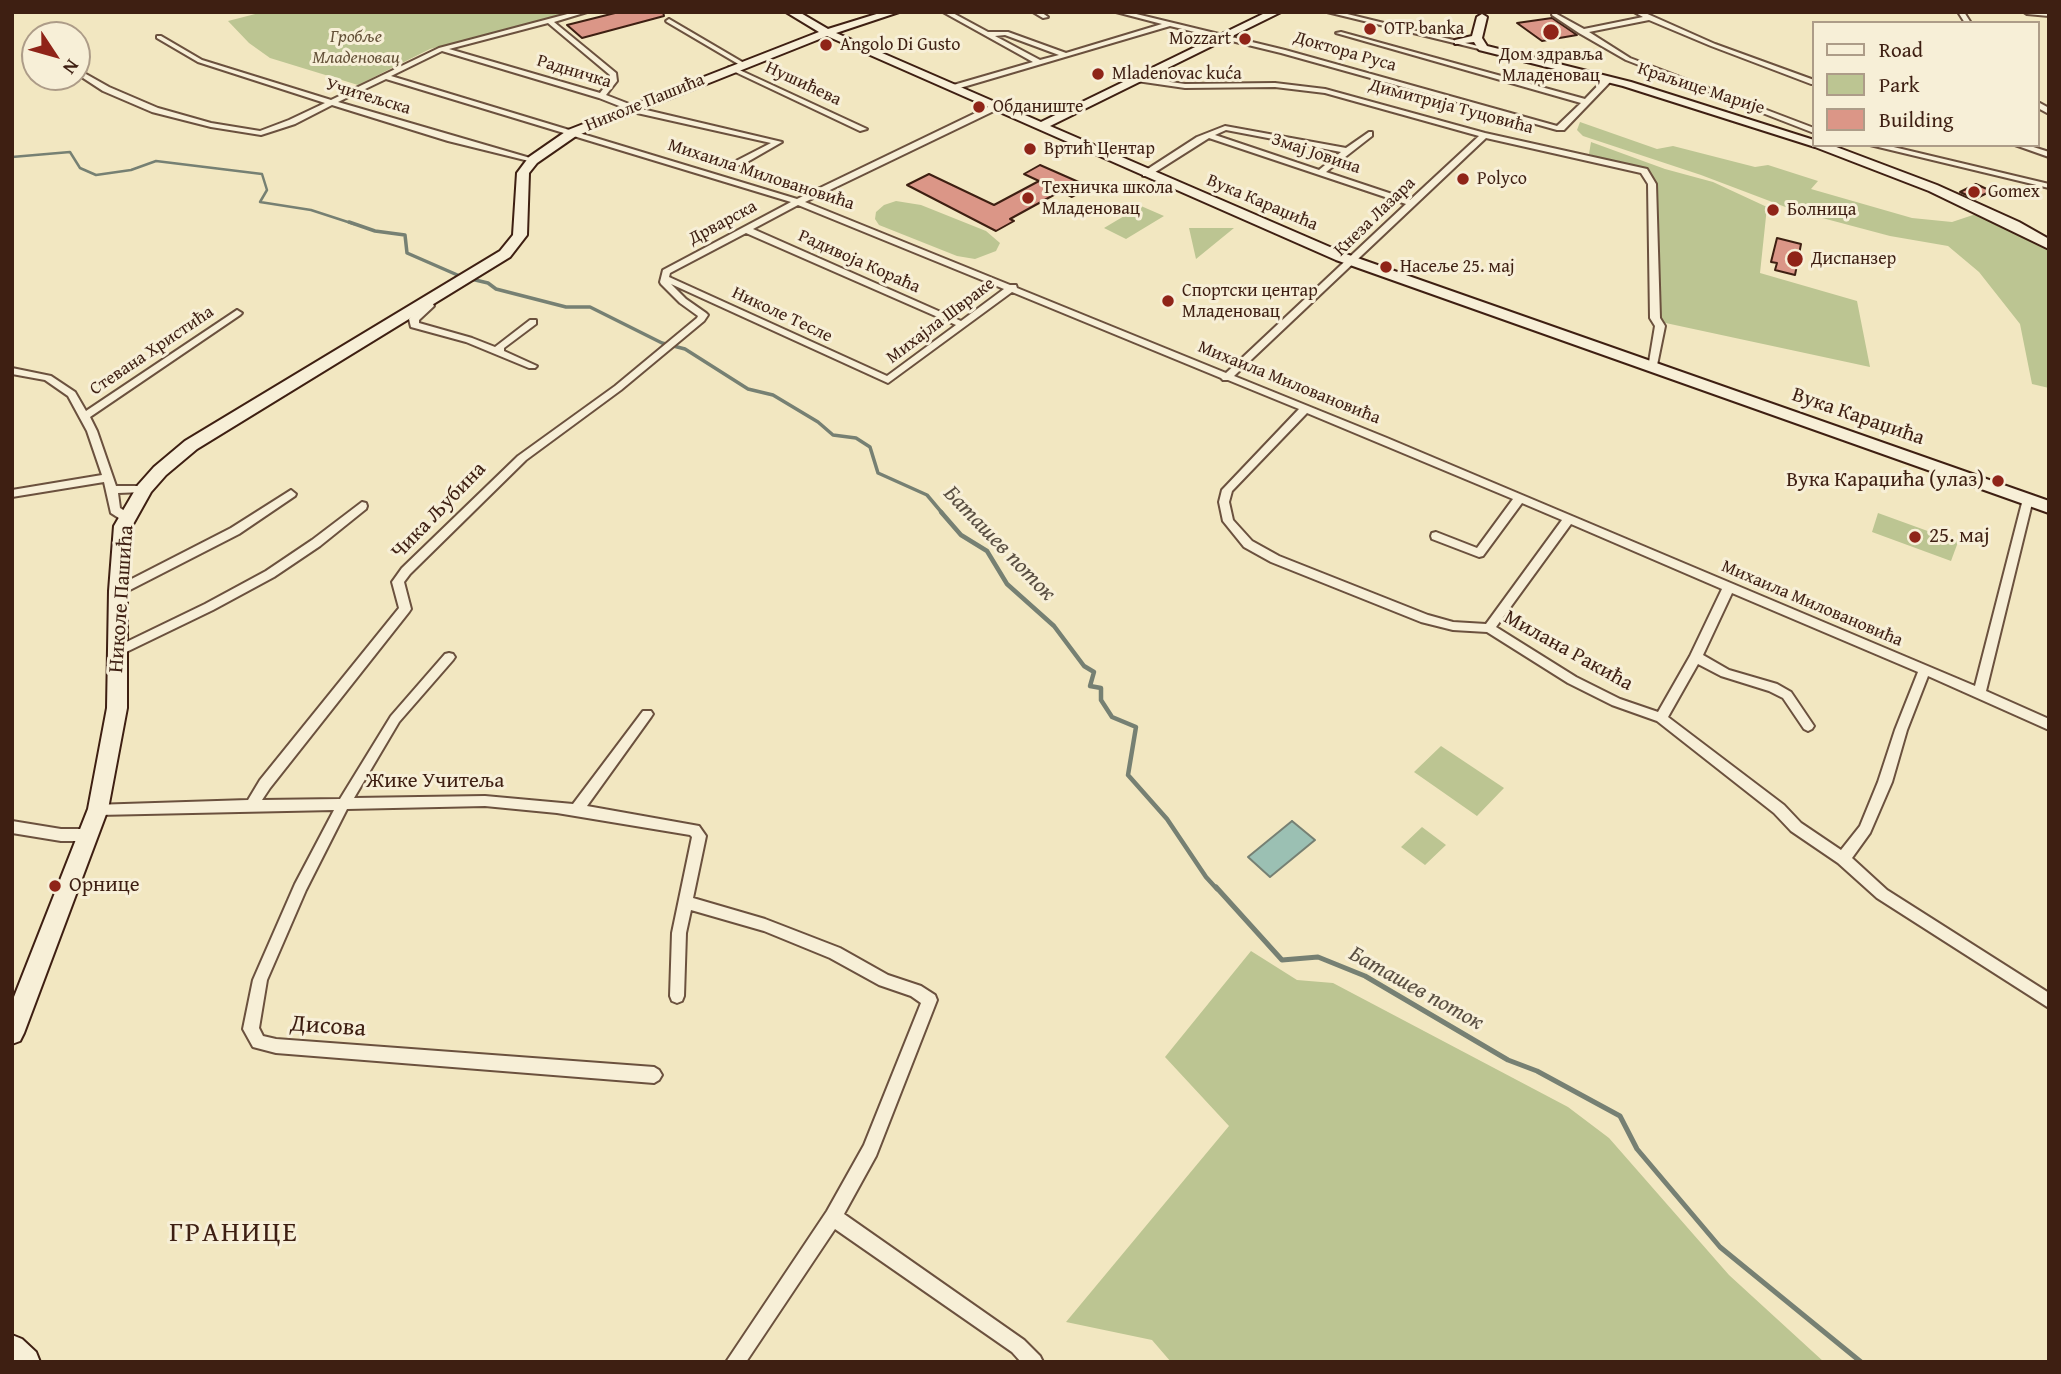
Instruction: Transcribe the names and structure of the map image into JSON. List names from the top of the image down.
{
  "streets": {
    "street": [
      "Доктора Руса",
      "Радничка",
      "Нушићева",
      "Краљице Марије",
      "Учитељска",
      "Николе Пашића",
      "Димитрија Туцовића",
      "Змај Јовина",
      "Михаила Миловановића",
      "Вука Караџића",
      "Кнеза Лазара",
      "Дрварска",
      "Радивоја Кораћа",
      "Николе Тесле",
      "Михајла Швраке",
      "Стевана Христића",
      "Чика Љубина",
      "Милана Ракића",
      "Жике Учитеља",
      "Дисова"
    ]
  },
  "crossings": [
    ["Радничка", "Николе Пашића"],
    ["Нушићева", "Николе Пашића"],
    ["Учитељска", "Николе Пашића"],
    ["Николе Пашића", "Михаила Миловановића"],
    ["Николе Пашића", "Вука Караџића"],
    ["Николе Пашића", "Жике Учитеља"],
    ["Димитрија Туцовића", "Кнеза Лазара"],
    ["Змај Јовина", "Кнеза Лазара"],
    ["Михаила Миловановића", "Кнеза Лазара"],
    ["Михаила Миловановића", "Дрварска"],
    ["Михаила Миловановића", "Михајла Швраке"],
    ["Михаила Миловановића", "Милана Ракића"],
    ["Вука Караџића", "Кнеза Лазара"],
    ["Вука Караџића", "Дрварска"],
    ["Дрварска", "Радивоја Кораћа"],
    ["Дрварска", "Николе Тесле"],
    ["Дрварска", "Чика Љубина"],
    ["Радивоја Кораћа", "Михајла Швраке"],
    ["Николе Тесле", "Михајла Швраке"],
    ["Николе Тесле", "Чика Љубина"],
    ["Чика Љубина", "Жике Учитеља"],
    ["Жике Учитеља", "Дисова"]
  ],
  "districts": ["ГРАНИЦЕ"],
  "water": ["Баташев поток"],
  "parks": ["Гробље Младеновац"],
  "places": [
    "OTP banka",
    "Дом здравља Младеновац",
    "Mozzart",
    "Angolo Di Gusto",
    "Mladenovac kuća",
    "Обданиште",
    "Вртић Центар",
    "Polyco",
    "Gomex",
    "Техничка школа Младеновац",
    "Болница",
    "Диспанзер",
    "Насеље 25. мај",
    "Спортски центар Младеновац",
    "Вука Караџића (улаз)",
    "25. мај",
    "Орнице"
  ],
  "legend": ["Road", "Park", "Building"],
  "north": "bottom right"
}
